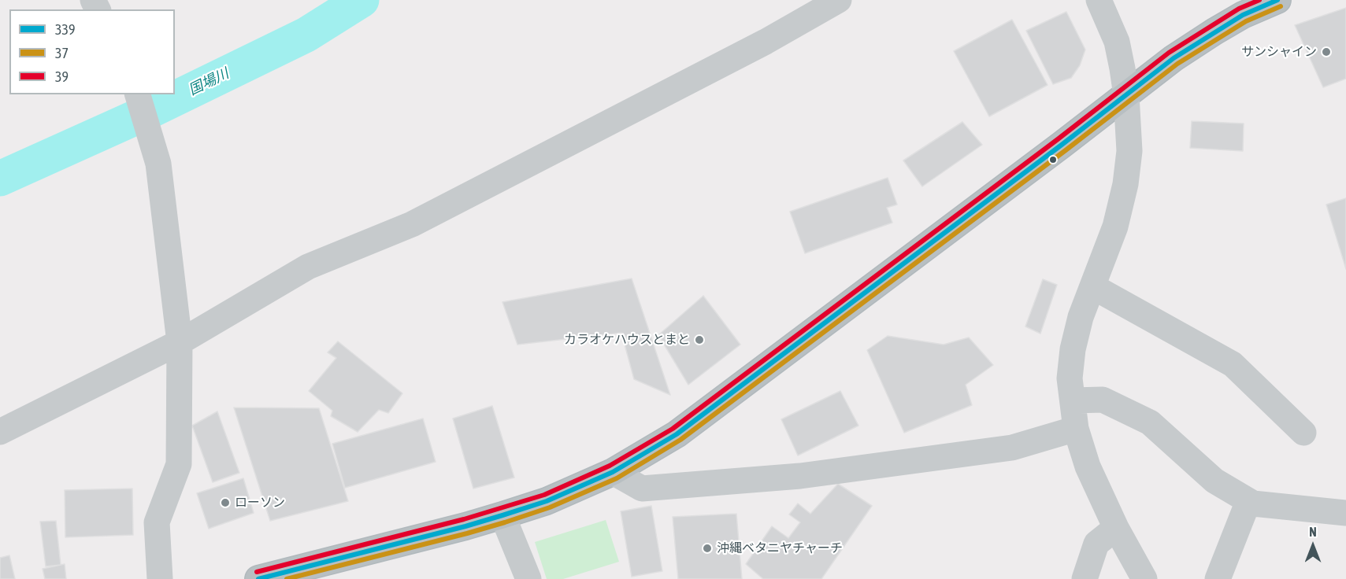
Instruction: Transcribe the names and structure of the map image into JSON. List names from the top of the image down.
{
  "water": ["国場川"],
  "places": [
    "サンシャイン",
    "カラオケハウスとまと",
    "ローソン",
    "沖縄ベタニヤチャーチ"
  ],
  "lines": ["transit line 339", "transit line 39", "transit line 37"],
  "legend": ["339", "37", "39"],
  "north": "top"
}
